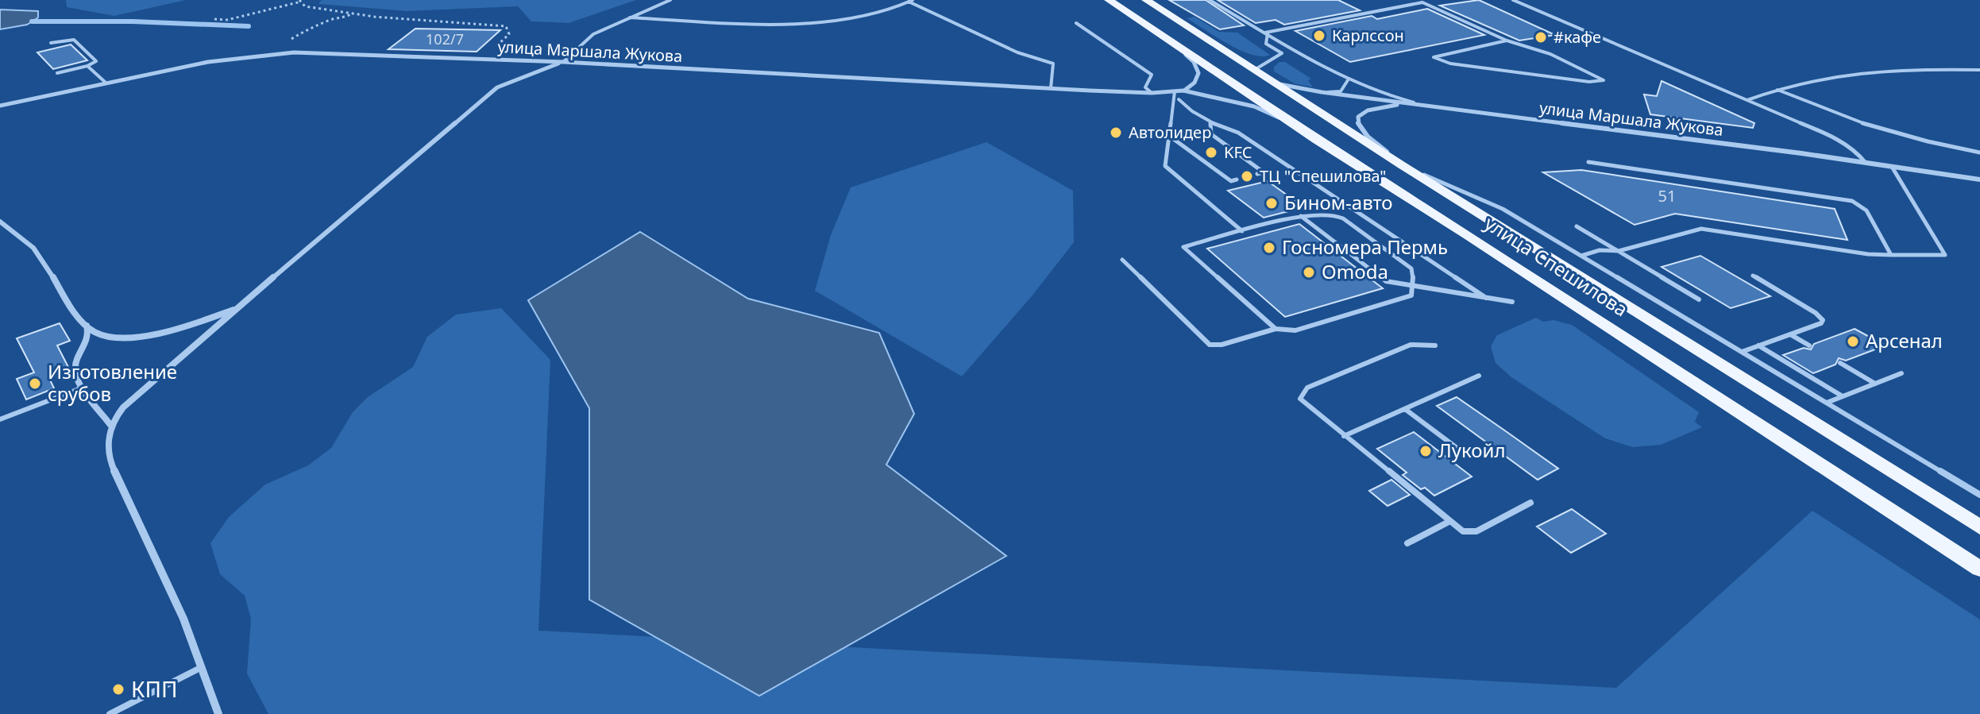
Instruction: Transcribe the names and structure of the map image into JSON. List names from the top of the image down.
{
  "streets": {
    "main road": ["улица Спешилова"],
    "street": ["улица Маршала Жукова"]
  },
  "crossings": [
    ["улица Маршала Жукова", "улица Спешилова"]
  ],
  "places": [
    "Карлссон",
    "#кафе",
    "Автолидер",
    "KFC",
    "ТЦ \"Спешилова\"",
    "Бином-авто",
    "Госномера Пермь",
    "Omoda",
    "Арсенал",
    "Изготовление срубов",
    "Лукойл",
    "КПП"
  ],
  "house_numbers": ["102/7", "51"]
}
